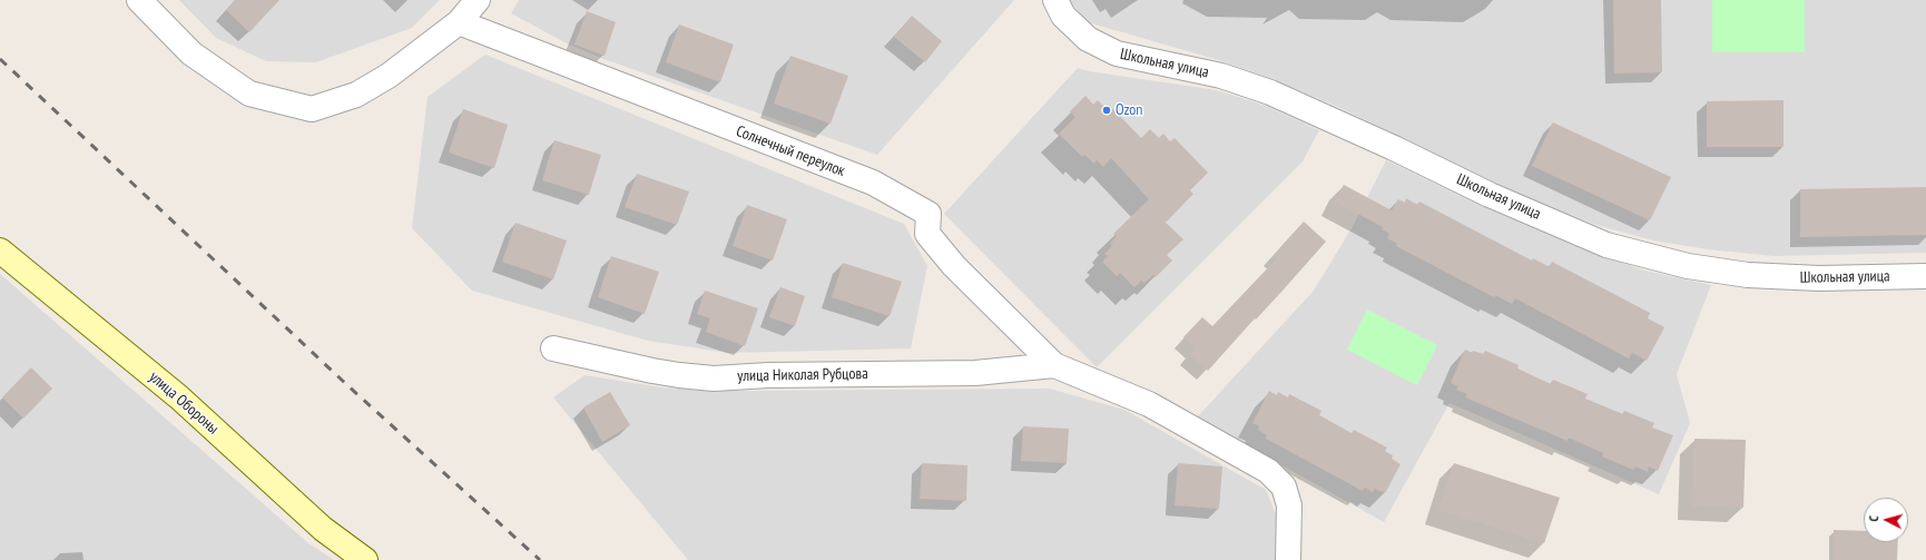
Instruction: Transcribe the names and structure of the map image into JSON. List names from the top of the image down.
{
  "streets": {
    "street": [
      "Школьная улица",
      "Солнечный переулок",
      "улица Николая Рубцова",
      "улица Обороны"
    ]
  },
  "crossings": [
    ["Солнечный переулок", "улица Николая Рубцова"]
  ],
  "places": ["Ozon"],
  "north": "left"
}
